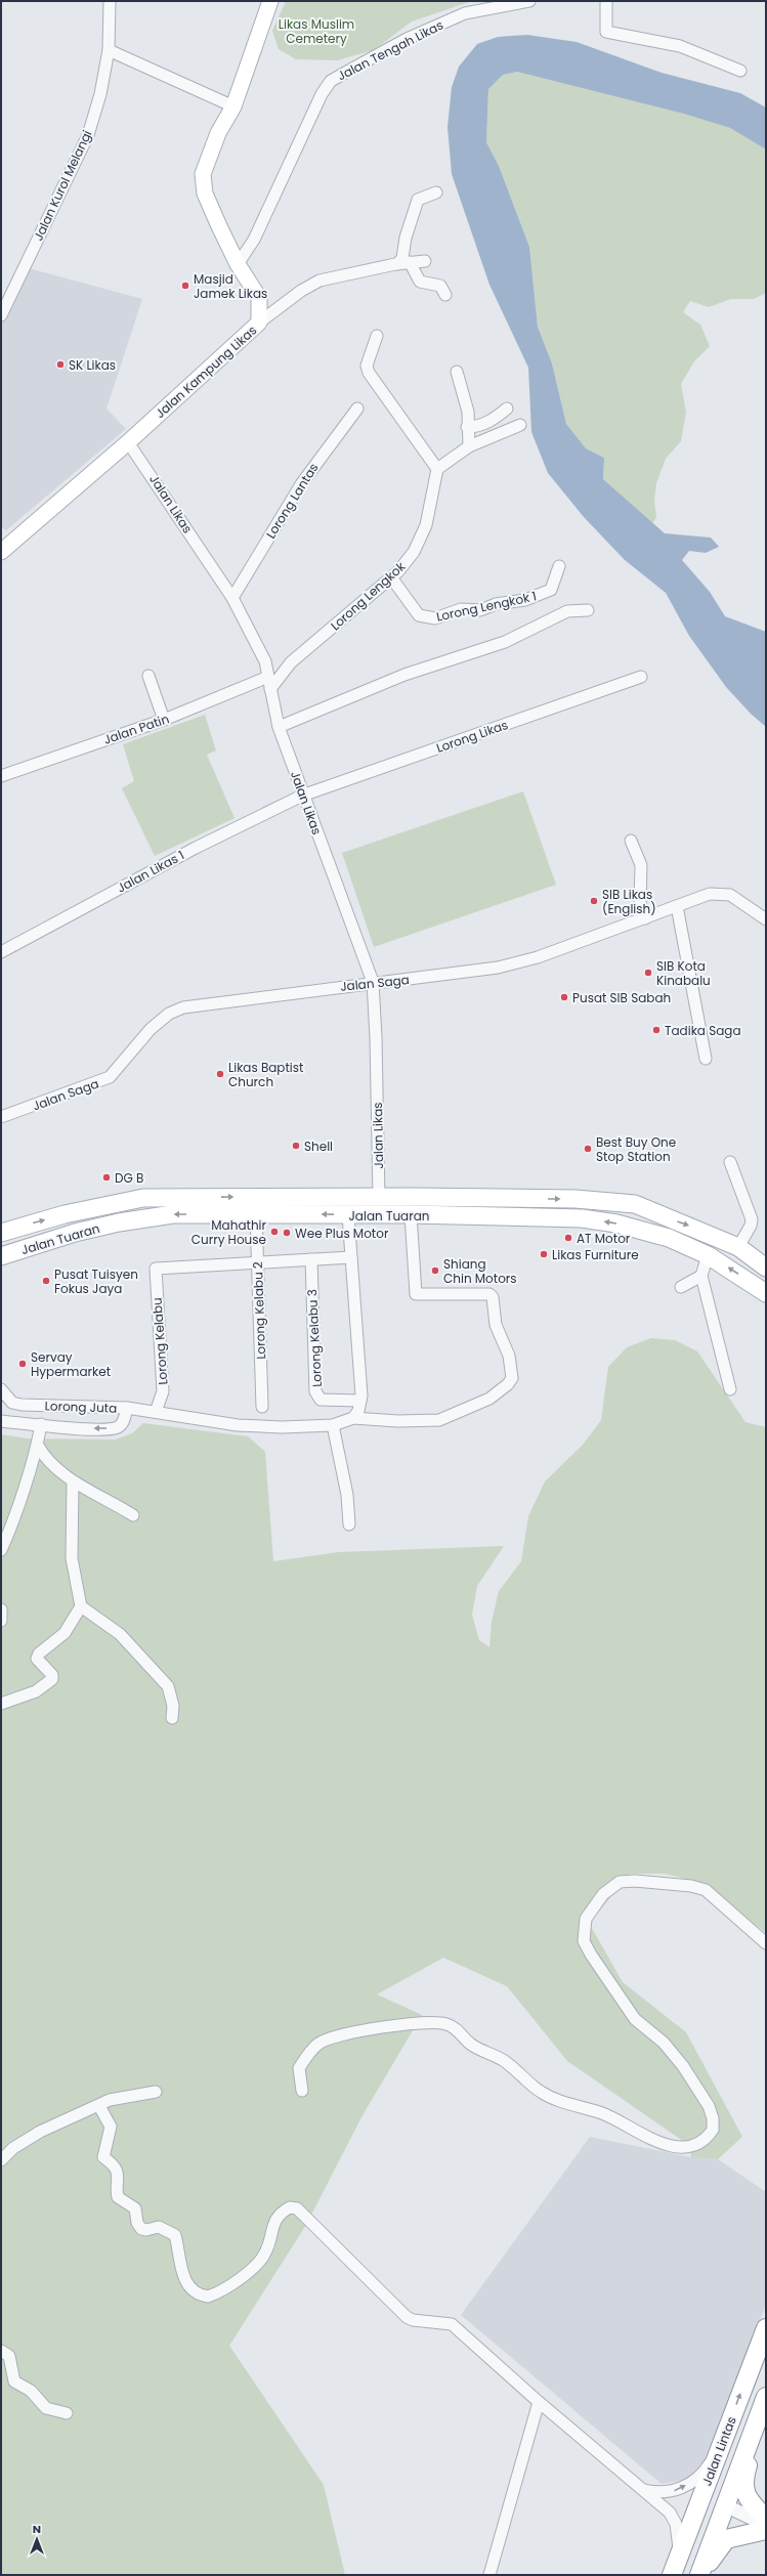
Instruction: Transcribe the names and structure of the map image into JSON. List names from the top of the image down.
{
  "streets": {
    "highway": ["Jalan Lintas"],
    "main road": ["Jalan Kampung Likas", "Jalan Tuaran"],
    "street": [
      "Jalan Tengah Likas",
      "Jalan Kurol Melangi",
      "Lorong Lantas",
      "Jalan Likas",
      "Lorong Lengkok",
      "Lorong Lengkok 1",
      "Jalan Patin",
      "Lorong Likas",
      "Jalan Likas 1",
      "Jalan Saga",
      "Lorong Kelabu 2",
      "Lorong Kelabu 3",
      "Lorong Kelabu",
      "Lorong Juta"
    ]
  },
  "crossings": [
    ["Jalan Tengah Likas", "Jalan Kampung Likas"],
    ["Jalan Kampung Likas", "Jalan Likas"],
    ["Lorong Lantas", "Jalan Likas"],
    ["Jalan Likas", "Lorong Lengkok"],
    ["Jalan Likas", "Jalan Patin"],
    ["Jalan Likas", "Lorong Likas"],
    ["Jalan Likas", "Jalan Likas 1"],
    ["Jalan Likas", "Jalan Saga"],
    ["Jalan Likas", "Jalan Tuaran"],
    ["Lorong Lengkok", "Lorong Lengkok 1"],
    ["Lorong Likas", "Jalan Likas 1"],
    ["Jalan Tuaran", "Lorong Kelabu 2"],
    ["Lorong Kelabu 2", "Lorong Kelabu"]
  ],
  "parks": ["Likas Muslim Cemetery"],
  "places": [
    "Masjid Jamek Likas",
    "SK Likas",
    "SIB Likas (English)",
    "SIB Kota Kinabalu",
    "Pusat SIB Sabah",
    "Tadika Saga",
    "Likas Baptist Church",
    "Shell",
    "Best Buy One Stop Station",
    "DG B",
    "Mahathir Curry House",
    "Wee Plus Motor",
    "AT Motor",
    "Likas Furniture",
    "Shiang Chin Motors",
    "Pusat Tuisyen Fokus Jaya",
    "Servay Hypermarket"
  ],
  "north": "top"
}
